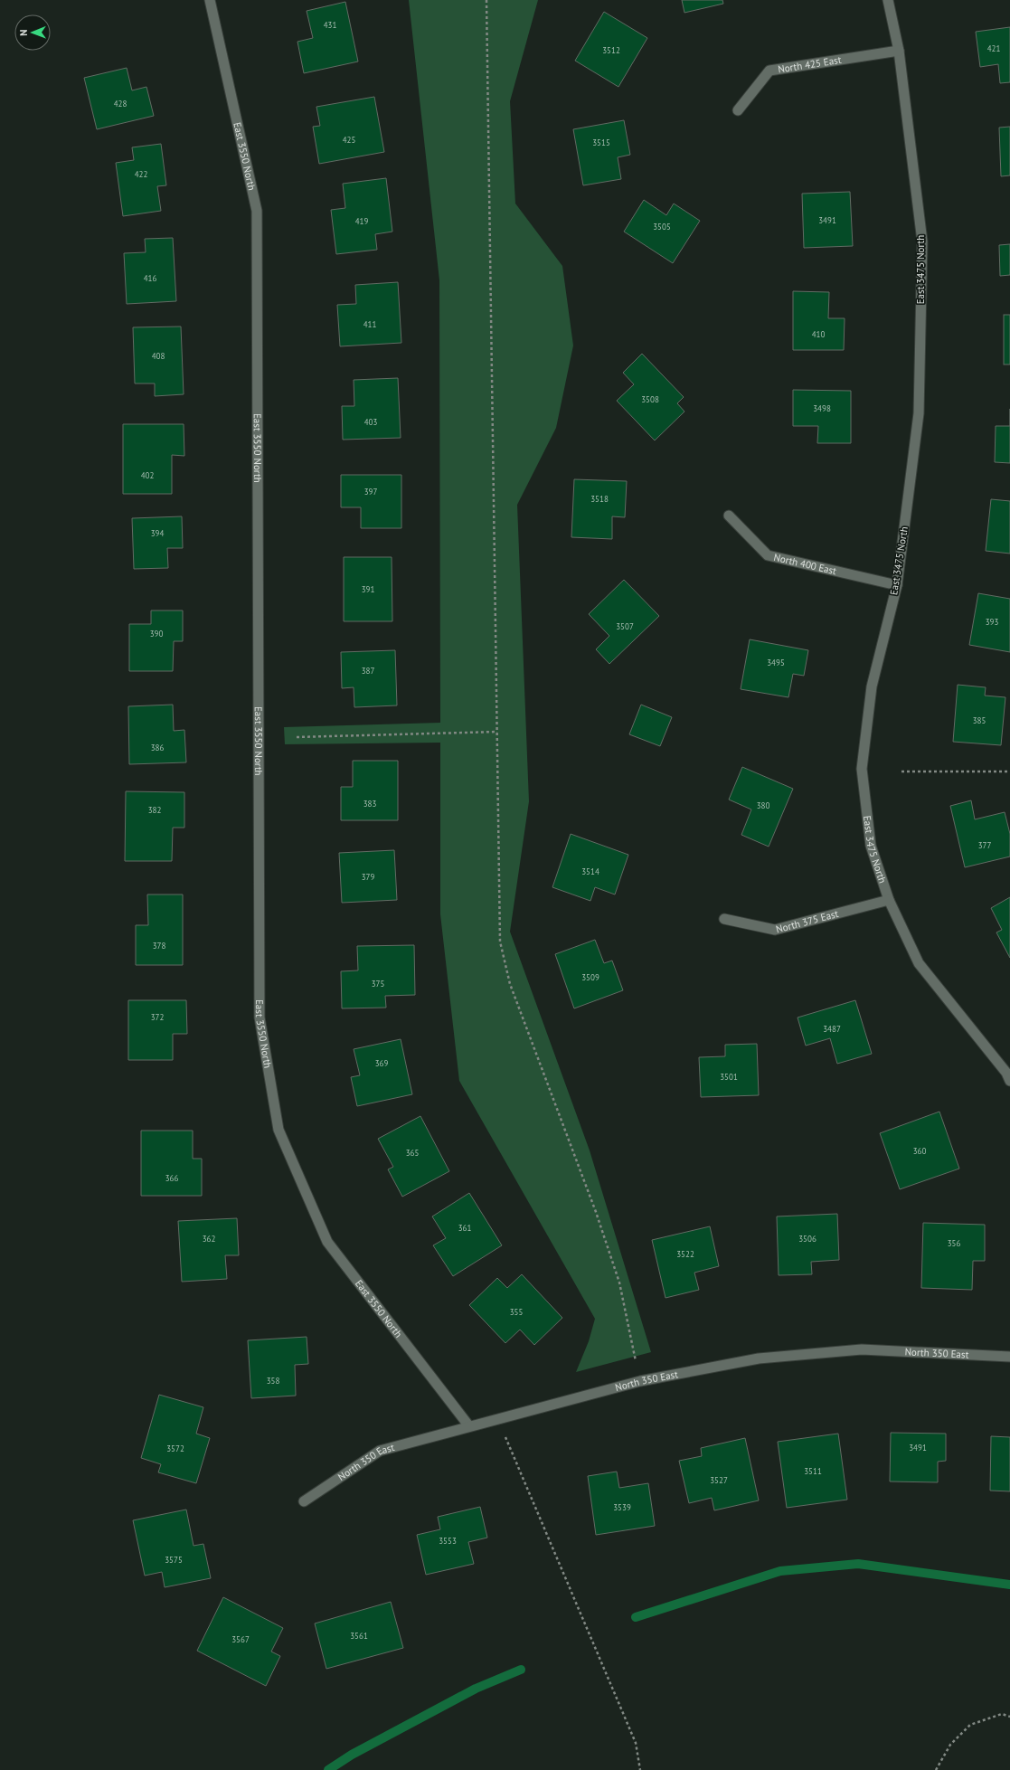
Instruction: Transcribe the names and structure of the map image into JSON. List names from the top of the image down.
{
  "streets": {
    "street": [
      "North 425 East",
      "East 3550 North",
      "East 3475 North",
      "North 400 East",
      "North 375 East",
      "North 350 East"
    ]
  },
  "crossings": [
    ["North 425 East", "East 3475 North"],
    ["East 3550 North", "North 350 East"],
    ["East 3475 North", "North 400 East"],
    ["East 3475 North", "North 375 East"]
  ],
  "house_numbers": [
    "431",
    "421",
    "3512",
    "428",
    "425",
    "3515",
    "422",
    "3491",
    "419",
    "3505",
    "416",
    "411",
    "410",
    "408",
    "3508",
    "3498",
    "403",
    "402",
    "397",
    "3518",
    "394",
    "391",
    "393",
    "3507",
    "390",
    "3495",
    "387",
    "385",
    "386",
    "383",
    "380",
    "382",
    "377",
    "3514",
    "379",
    "378",
    "3509",
    "375",
    "372",
    "3487",
    "369",
    "3501",
    "360",
    "365",
    "366",
    "361",
    "362",
    "3506",
    "356",
    "3522",
    "355",
    "358",
    "3491",
    "3572",
    "3511",
    "3527",
    "3539",
    "3553",
    "3575",
    "3561",
    "3567"
  ],
  "north": "left"
}
